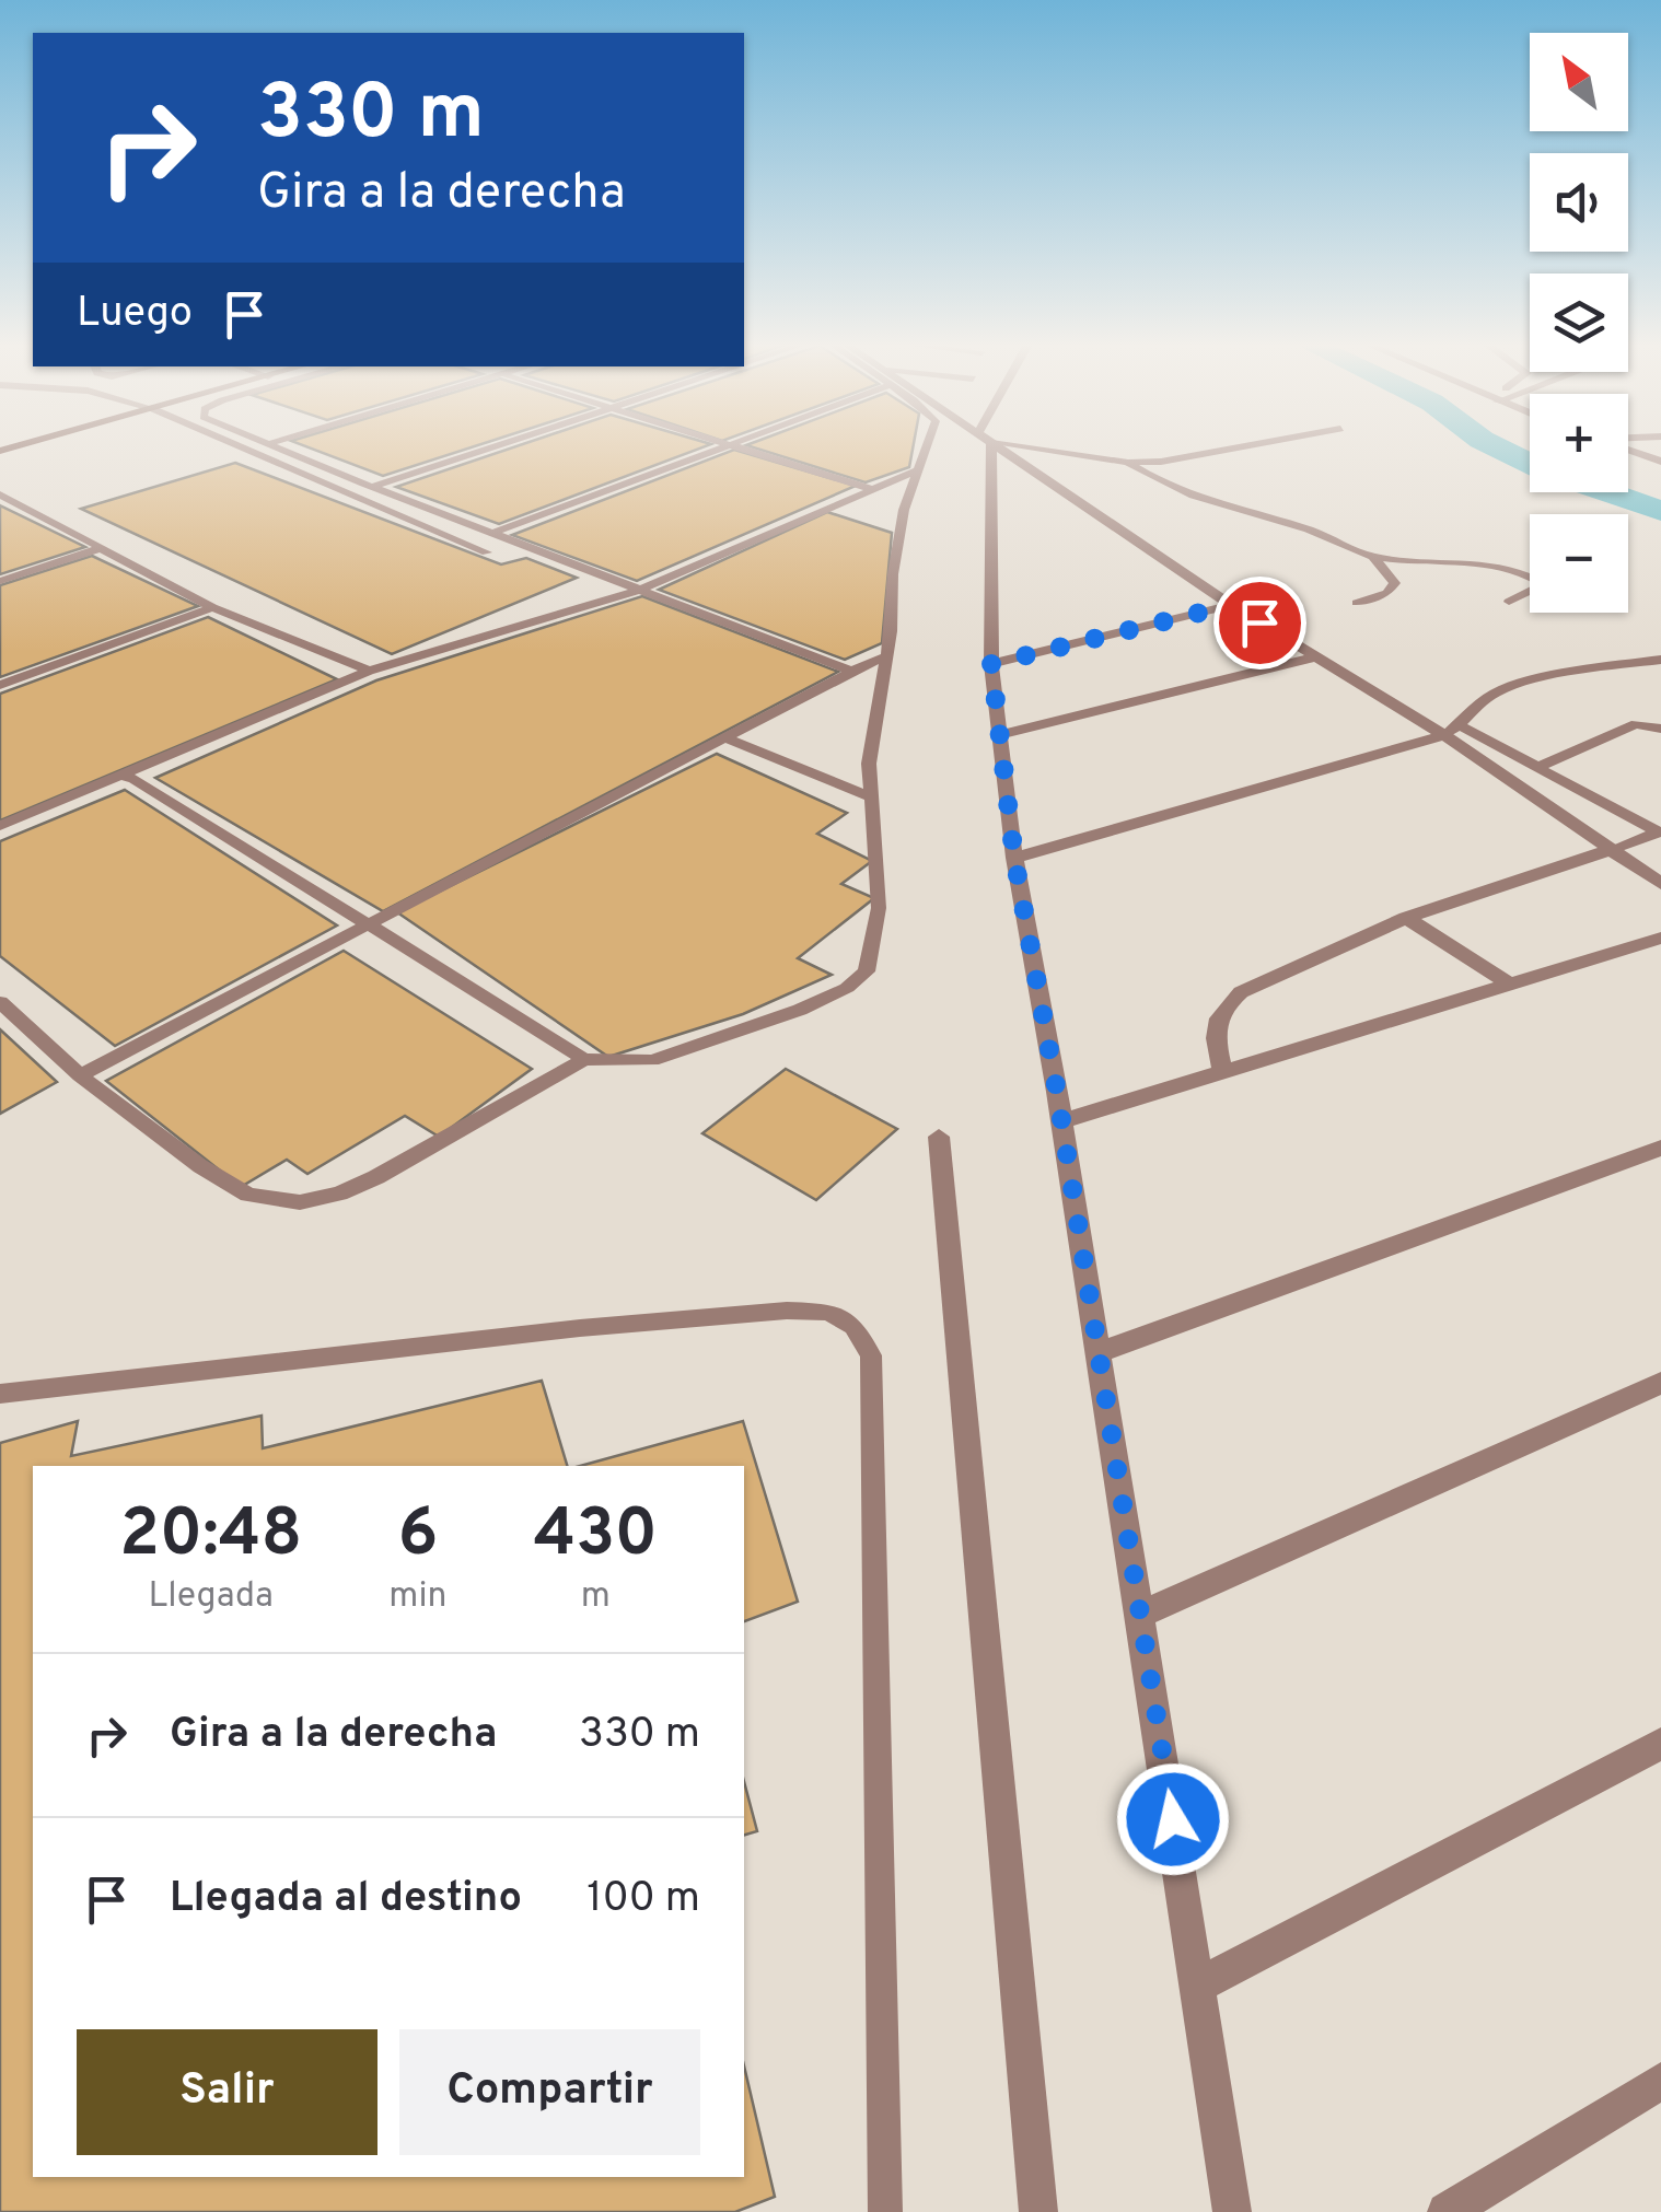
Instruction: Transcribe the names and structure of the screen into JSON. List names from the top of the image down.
{
  "north": "top left",
  "page": {
    "map_buttons": ["+", "−"],
    "turn": ["330 m", "Gira a la derecha"],
    "then": "Luego",
    "eta": [
      "20:48",
      "Llegada",
      "6",
      "min",
      "430",
      "m"
    ],
    "list": [
      {
        "name": "Gira a la derecha",
        "value": "330 m"
      },
      {
        "name": "Llegada al destino",
        "value": "100 m"
      }
    ],
    "buttons": ["Salir", "Compartir"]
  }
}
